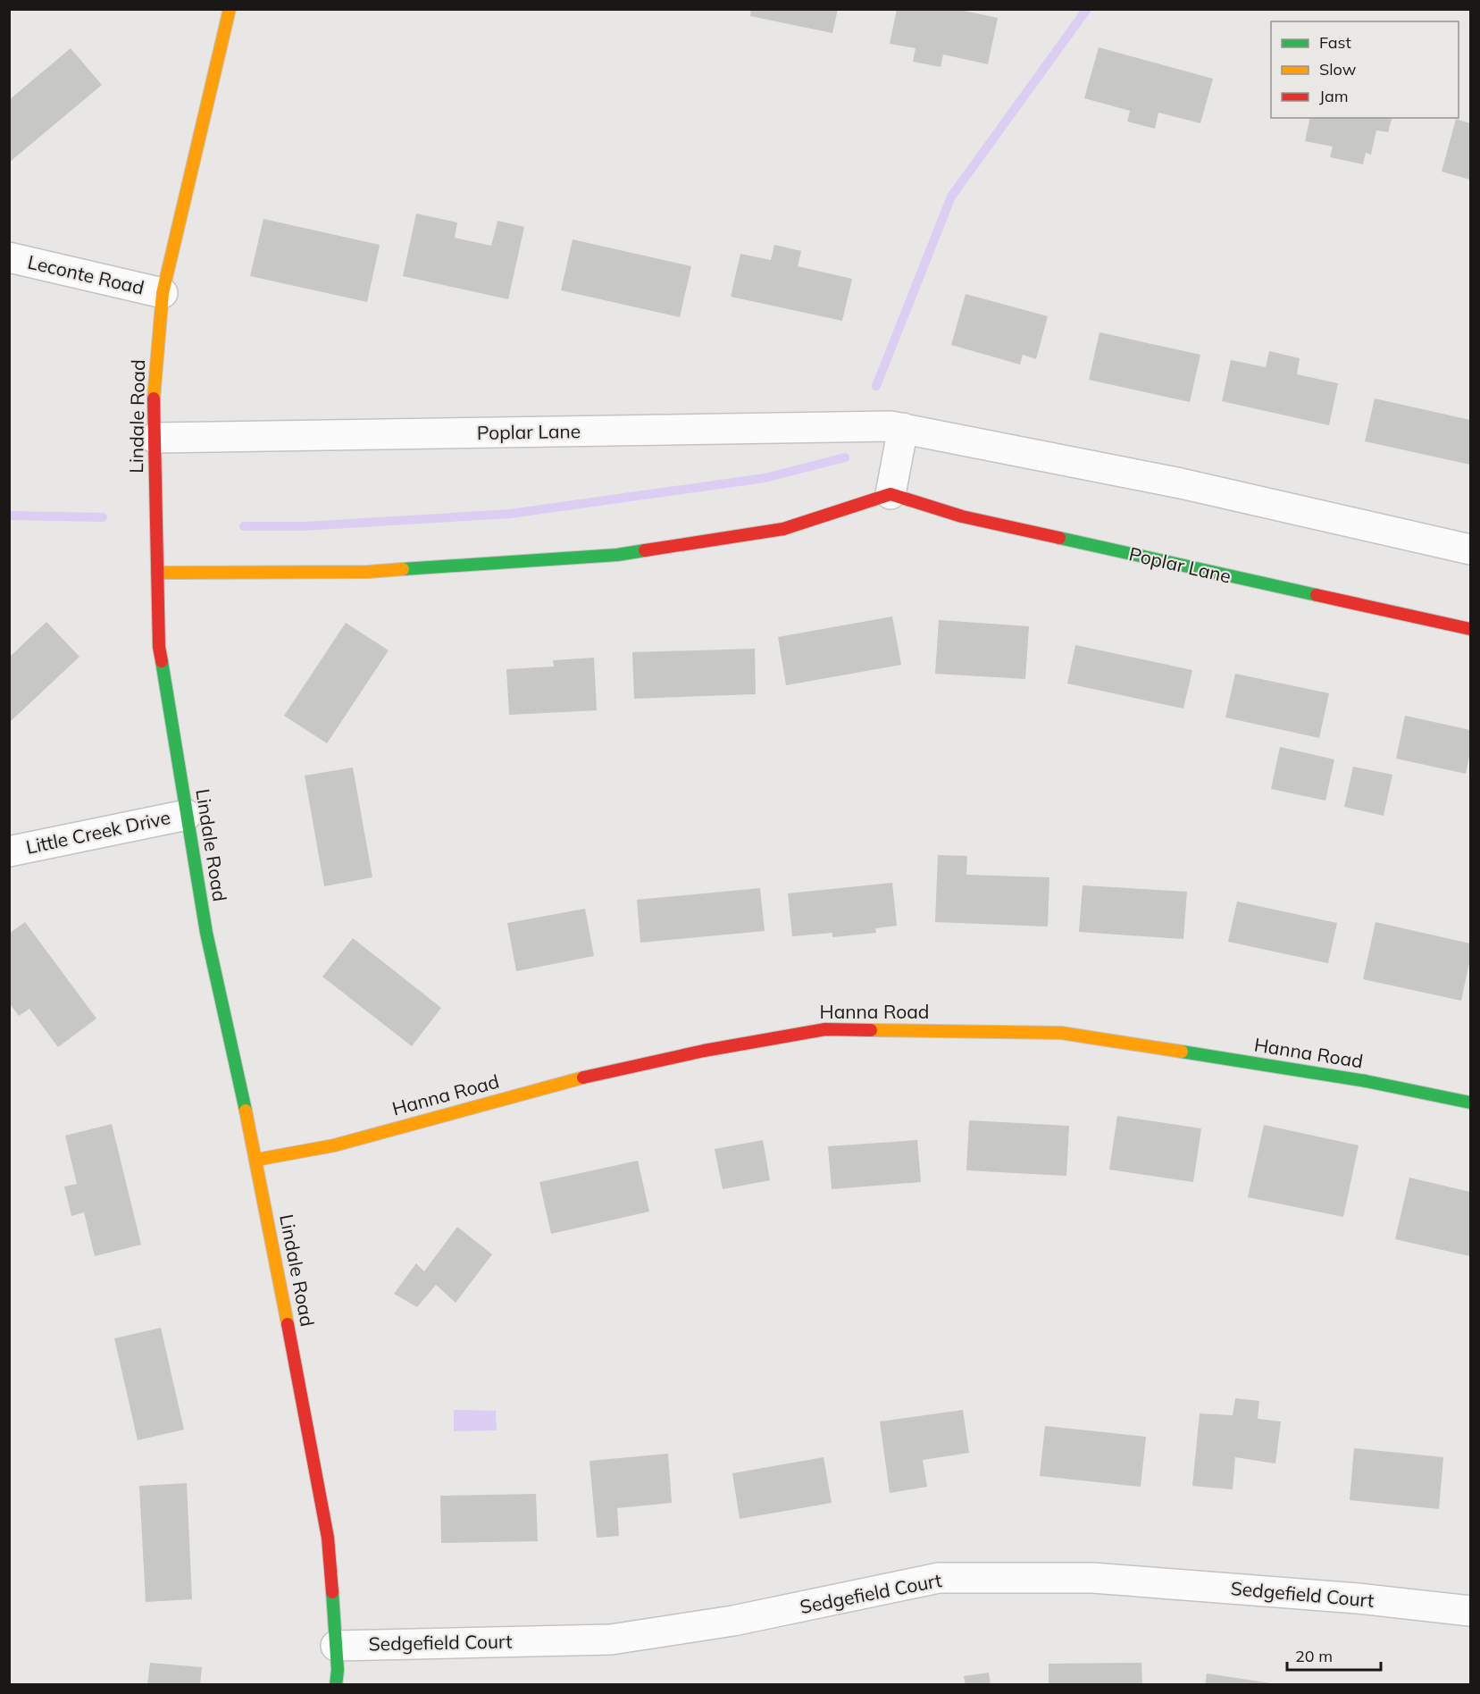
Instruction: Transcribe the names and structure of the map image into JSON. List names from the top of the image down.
{
  "streets": {
    "street": [
      "Leconte Road",
      "Lindale Road",
      "Poplar Lane",
      "Little Creek Drive",
      "Hanna Road",
      "Sedgefield Court"
    ]
  },
  "crossings": [
    ["Leconte Road", "Lindale Road"],
    ["Lindale Road", "Poplar Lane"],
    ["Lindale Road", "Little Creek Drive"],
    ["Lindale Road", "Hanna Road"],
    ["Lindale Road", "Sedgefield Court"]
  ],
  "legend": ["Fast", "Slow", "Jam"],
  "scale_bar": "20 m"
}
